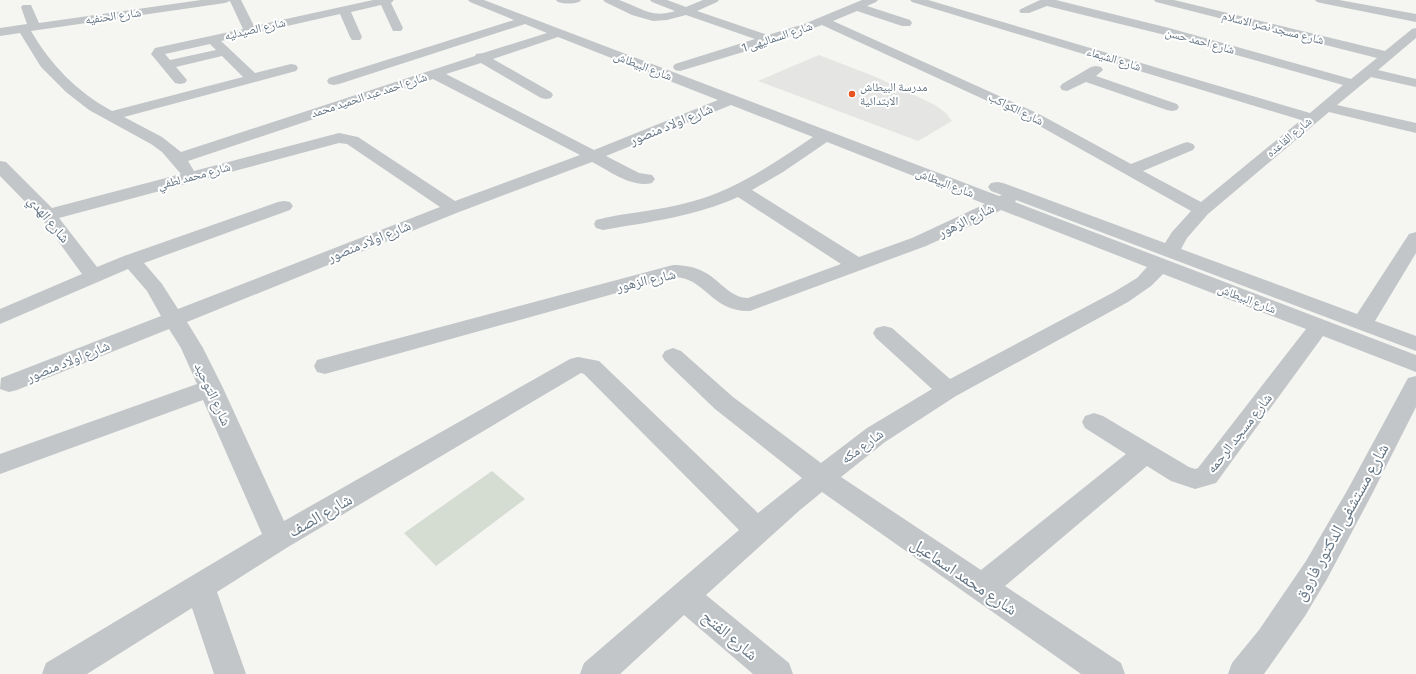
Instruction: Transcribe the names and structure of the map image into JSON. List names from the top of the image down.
{
  "streets": {
    "street": [
      "شارع الحنفيه",
      "شارع مسجد نصر الاسلام",
      "شارع الصيدليه",
      "شارع السماليهى 1",
      "شارع احمد حسن",
      "شارع الشيماء",
      "شارع البيطاش",
      "شارع احمد عبد الحميد محمد",
      "شارع الكواكب",
      "شارع اولاد منصور",
      "شارع القاعده",
      "شارع محمد لطفي",
      "شارع الهدي",
      "شارع الزهور",
      "شارع التوحيد",
      "شارع مسجد الرحمه",
      "شارع مكه",
      "شارع الصف",
      "شارع مستشفى الدكتور فاروق",
      "شارع محمد اسماعيل",
      "شارع الفتح"
    ]
  },
  "crossings": [
    ["شارع مسجد نصر الاسلام", "شارع القاعده"],
    ["شارع السماليهى 1", "شارع البيطاش"],
    ["شارع السماليهى 1", "شارع الكواكب"],
    ["شارع احمد حسن", "شارع القاعده"],
    ["شارع الشيماء", "شارع القاعده"],
    ["شارع البيطاش", "شارع احمد عبد الحميد محمد"],
    ["شارع البيطاش", "شارع اولاد منصور"],
    ["شارع البيطاش", "شارع القاعده"],
    ["شارع البيطاش", "شارع الزهور"],
    ["شارع البيطاش", "شارع مسجد الرحمه"],
    ["شارع البيطاش", "شارع مكه"],
    ["شارع الكواكب", "شارع القاعده"],
    ["شارع اولاد منصور", "شارع محمد لطفي"],
    ["شارع اولاد منصور", "شارع التوحيد"],
    ["شارع القاعده", "شارع مكه"],
    ["شارع محمد لطفي", "شارع الهدي"],
    ["شارع التوحيد", "شارع الصف"],
    ["شارع مكه", "شارع الصف"],
    ["شارع مكه", "شارع محمد اسماعيل"],
    ["شارع مكه", "شارع الفتح"]
  ],
  "places": ["مدرسة البيطاش الابتدائية"]
}
